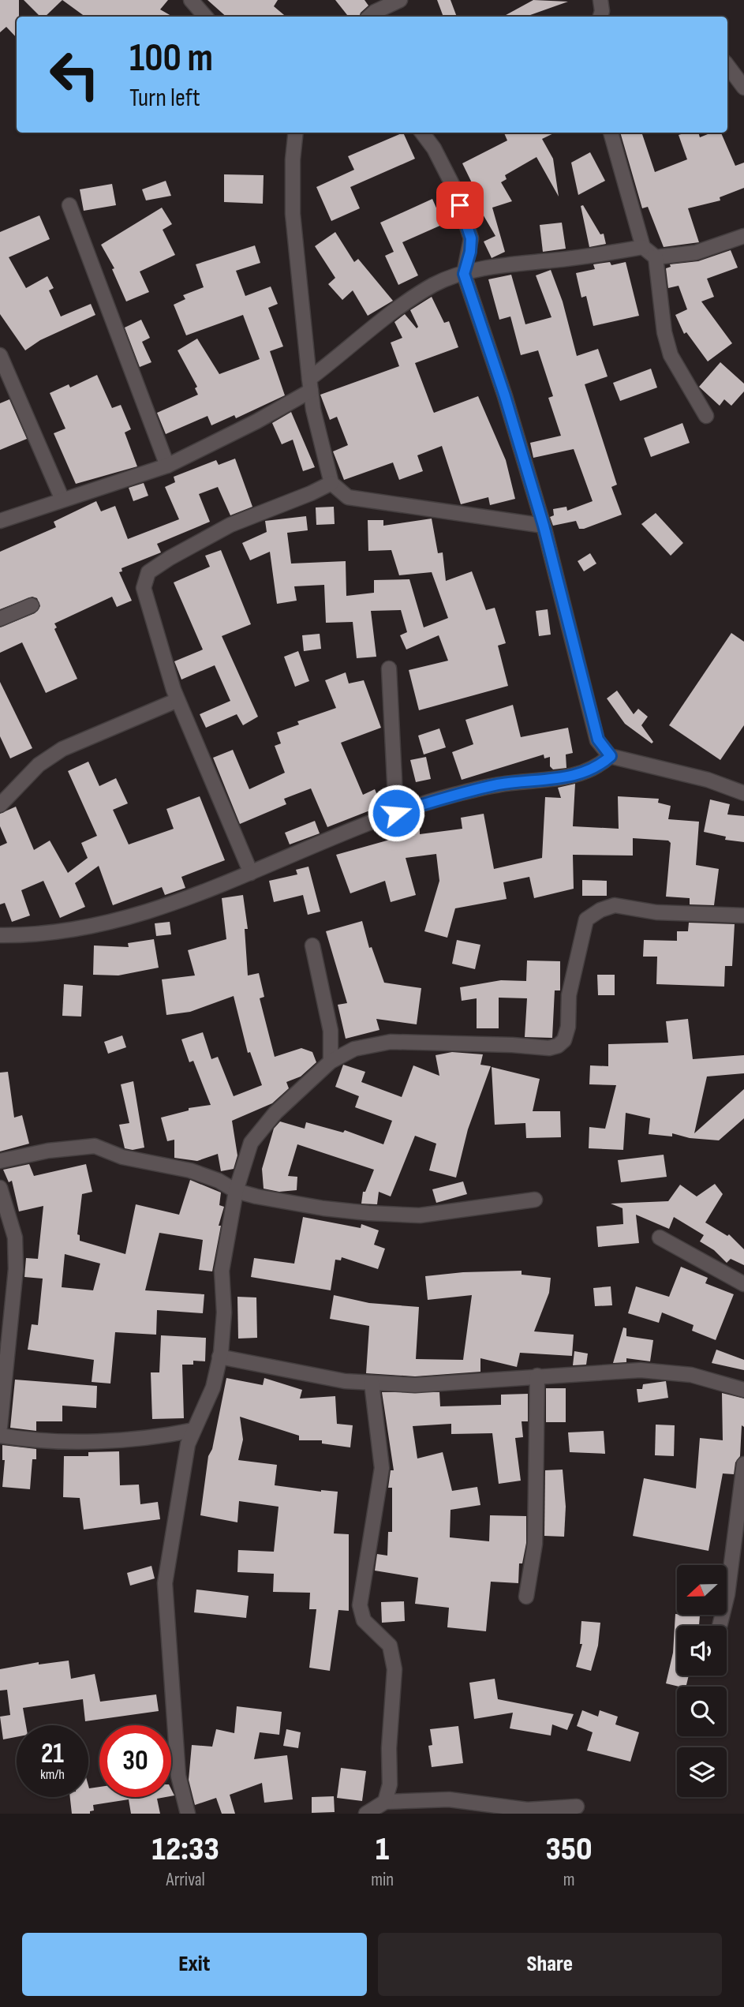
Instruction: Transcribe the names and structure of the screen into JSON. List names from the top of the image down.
{
  "north": "left",
  "page": {
    "turn": ["100 m", "Turn left"],
    "speed": "21 km/h",
    "limit": "30",
    "eta": [
      "12:33",
      "Arrival",
      "1",
      "min",
      "350",
      "m"
    ],
    "buttons": ["Exit", "Share"]
  }
}
